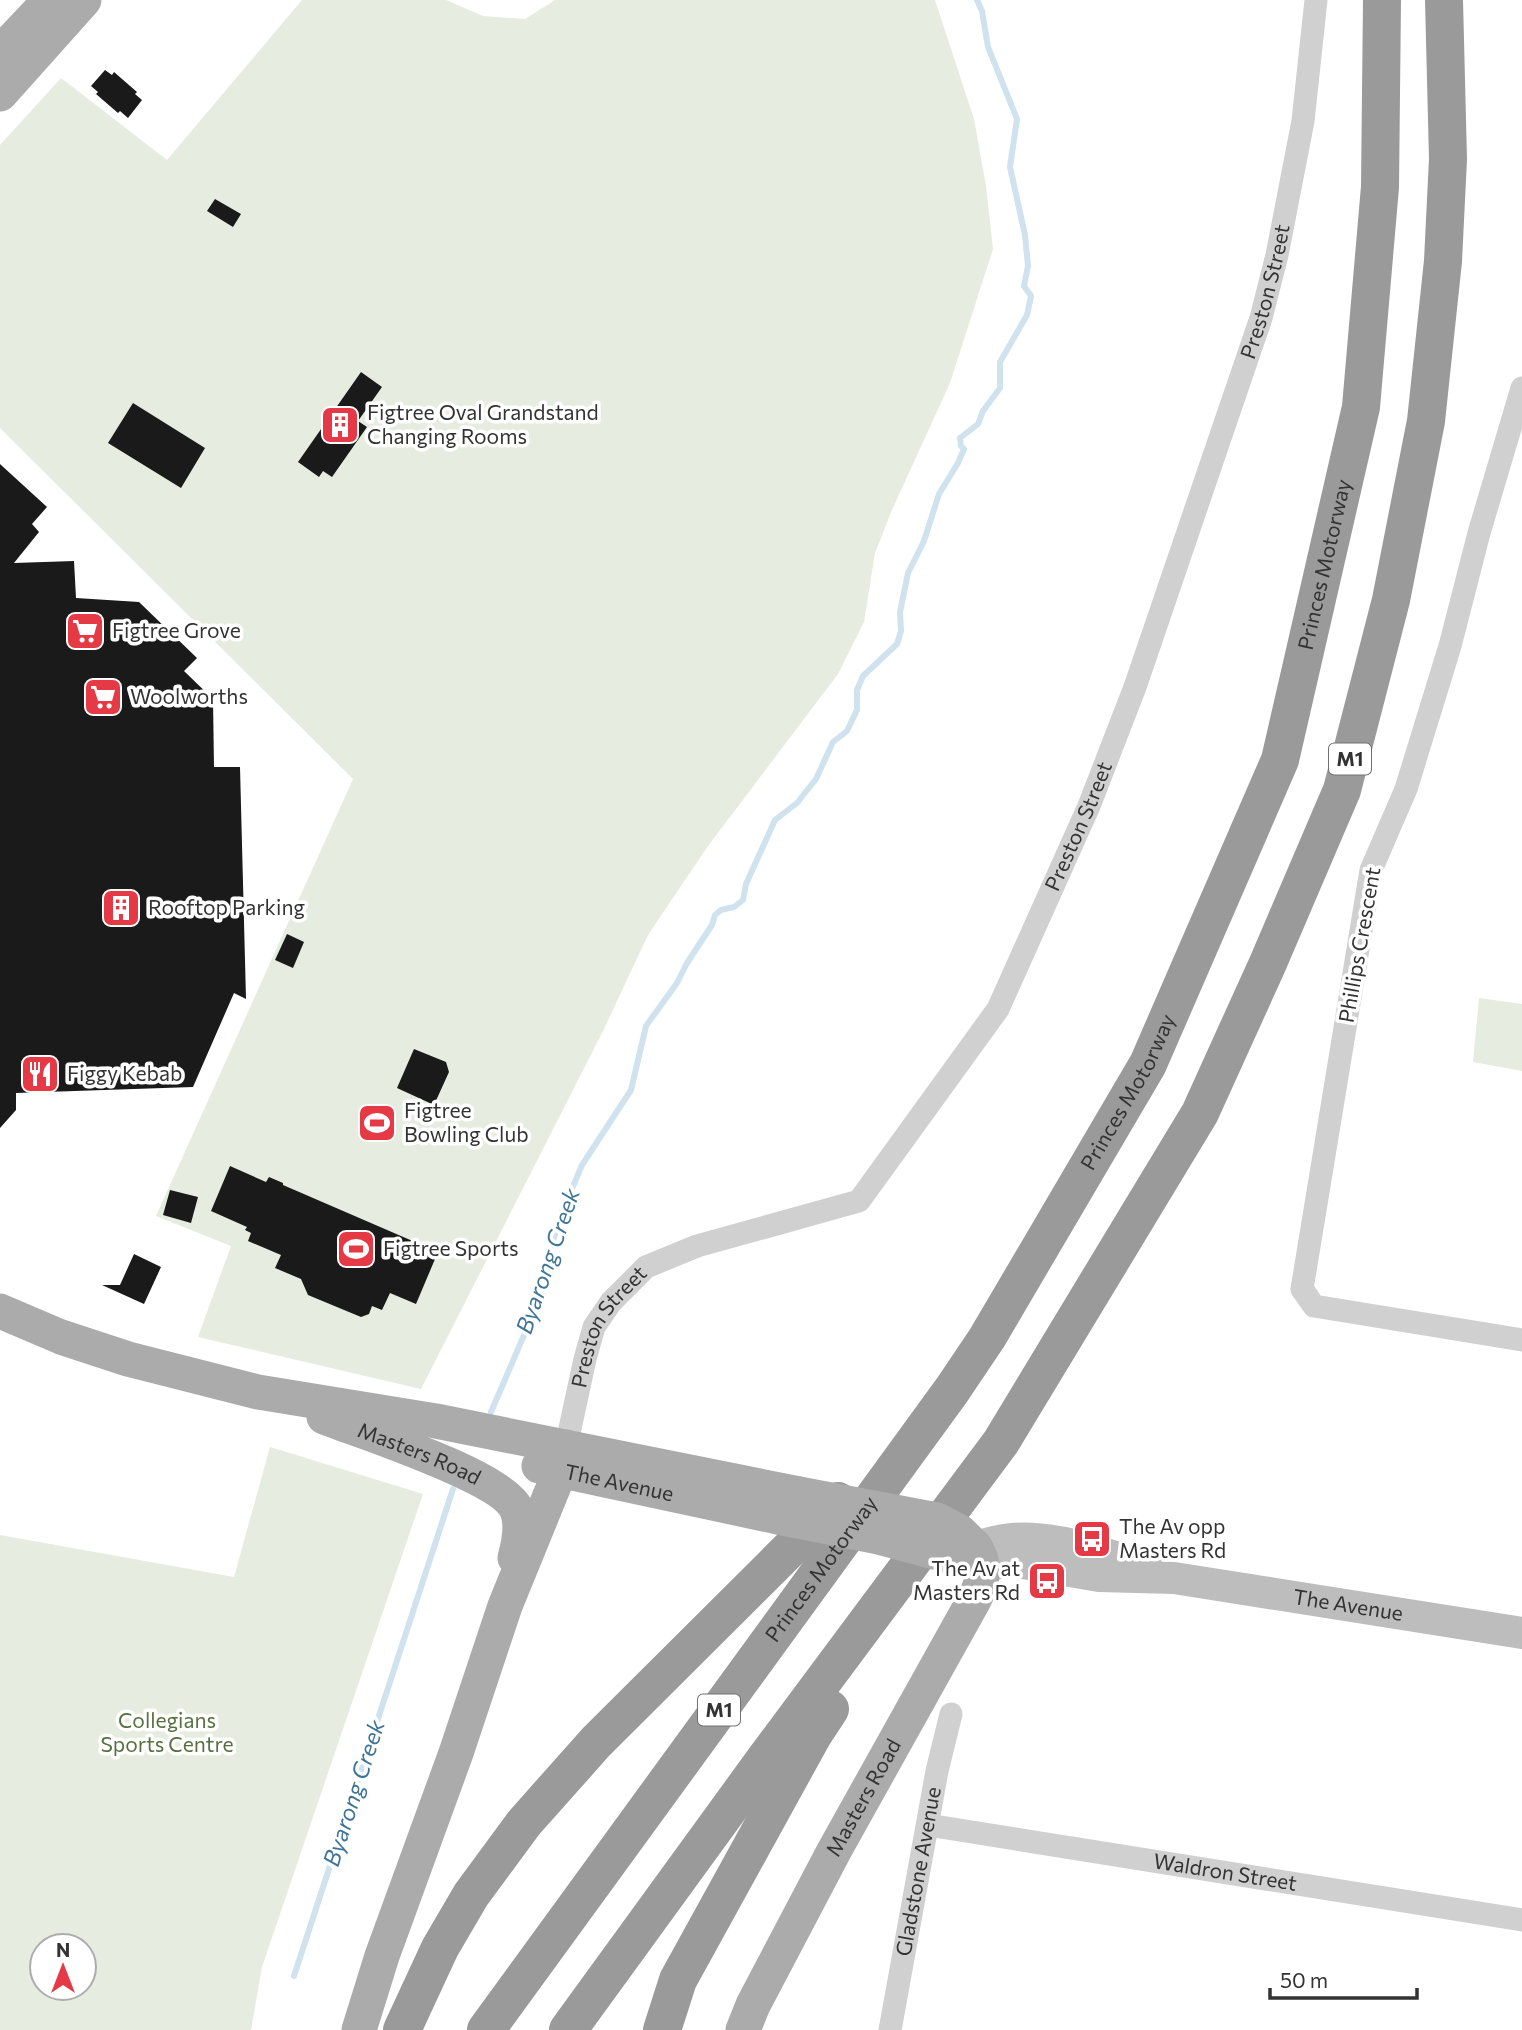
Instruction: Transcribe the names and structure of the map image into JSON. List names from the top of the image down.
{
  "streets": {
    "highway": ["Princes Motorway", "M1"],
    "main road": ["Masters Road", "The Avenue"],
    "street": [
      "Preston Street",
      "Phillips Crescent",
      "Gladstone Avenue",
      "Waldron Street"
    ]
  },
  "crossings": [
    ["Preston Street", "Masters Road"],
    ["Preston Street", "The Avenue"],
    ["Masters Road", "The Avenue"],
    ["Gladstone Avenue", "Waldron Street"]
  ],
  "water": ["Byarong Creek"],
  "parks": ["Collegians Sports Centre"],
  "places": {
    "building": ["Figtree Oval Grandstand Changing Rooms", "Rooftop Parking"],
    "supermarket": ["Figtree Grove", "Woolworths"],
    "restaurant": ["Figgy Kebab"],
    "sports": ["Figtree Bowling Club", "Figtree Sports"],
    "bus stop": ["The Av opp Masters Rd", "The Av at Masters Rd"]
  },
  "scale_bar": "50 m",
  "north": "top"
}
